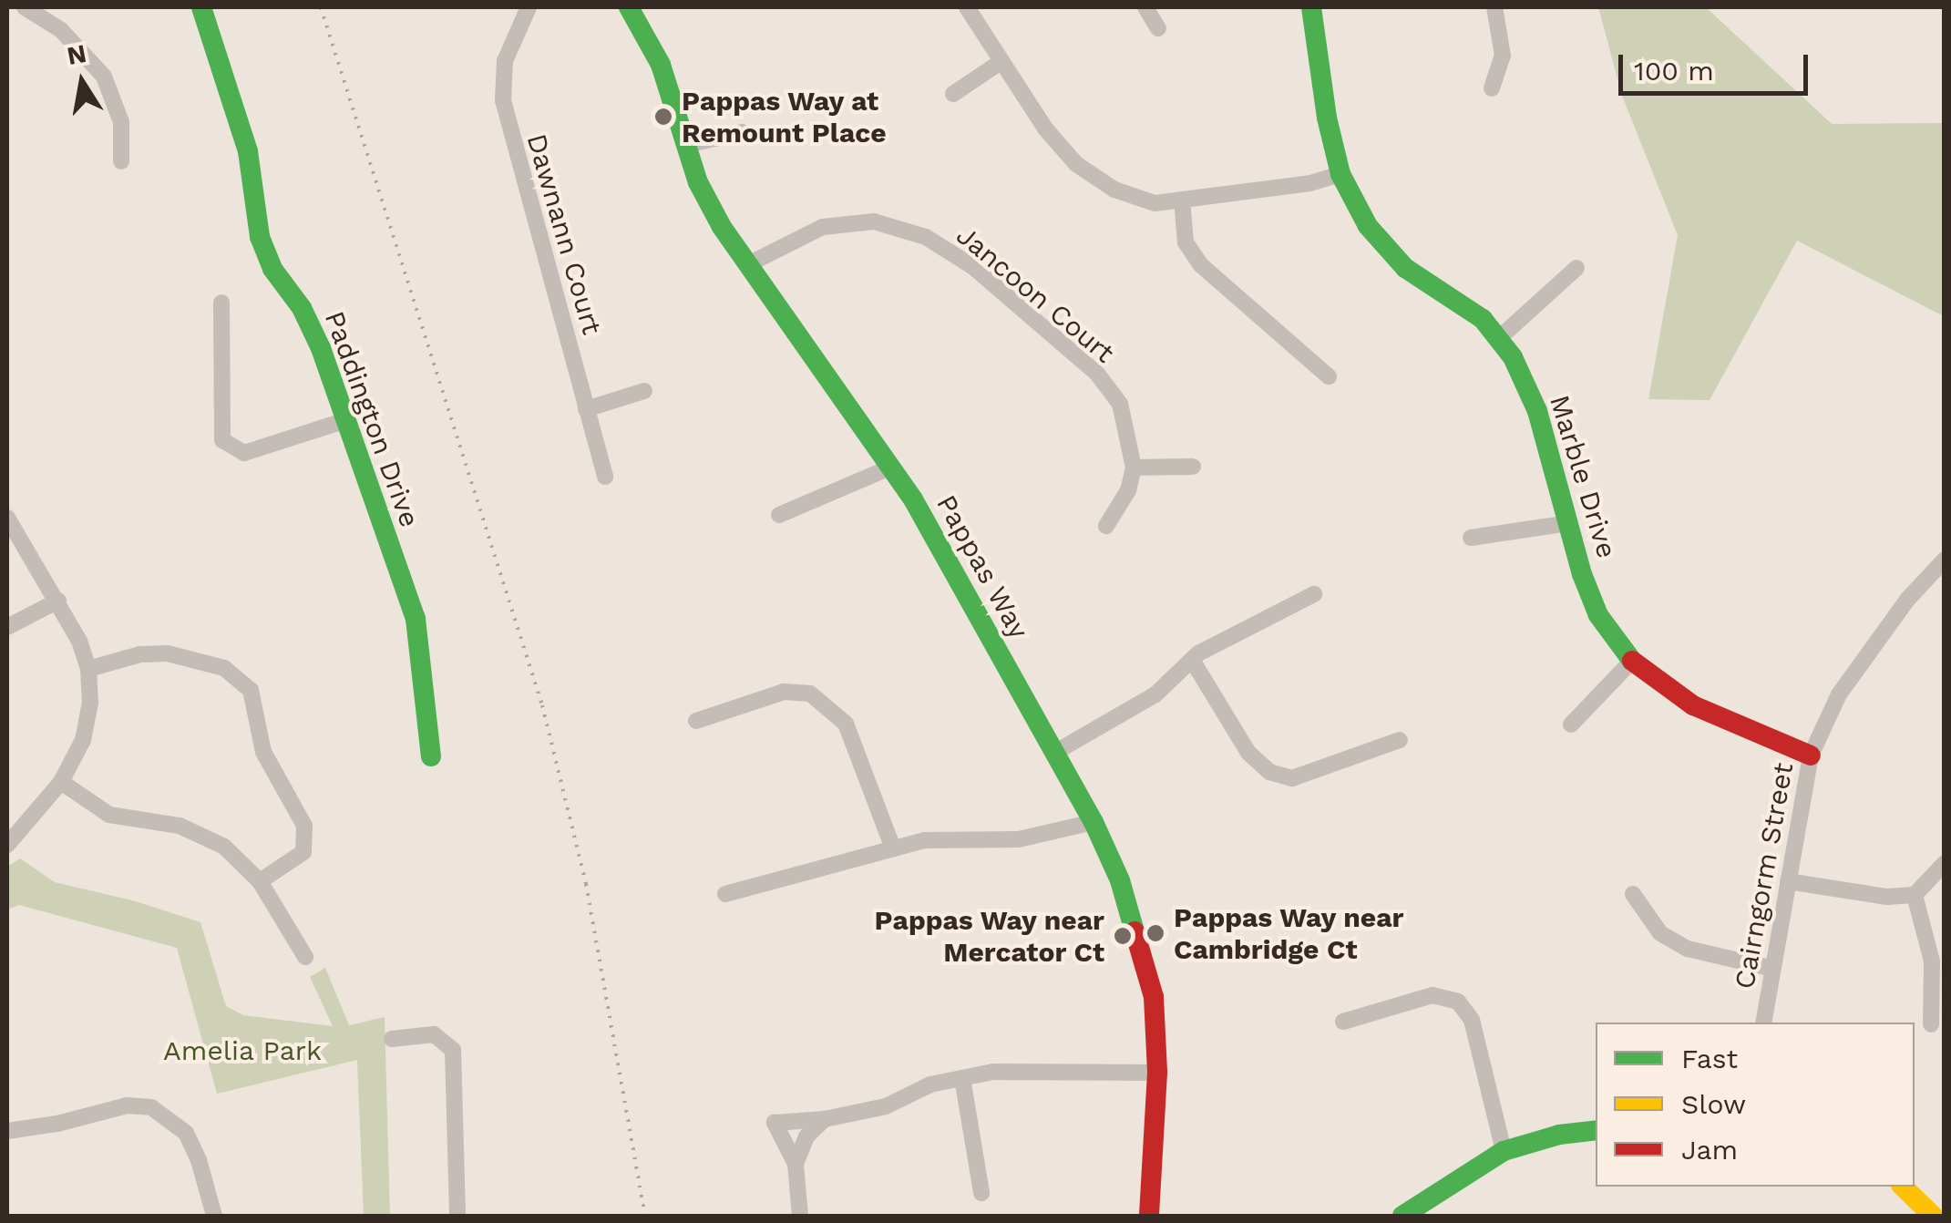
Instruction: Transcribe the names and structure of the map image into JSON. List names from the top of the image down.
{
  "streets": {
    "street": [
      "Dawnann Court",
      "Jancoon Court",
      "Paddington Drive",
      "Marble Drive",
      "Pappas Way",
      "Cairngorm Street"
    ]
  },
  "crossings": [
    ["Jancoon Court", "Pappas Way"],
    ["Marble Drive", "Cairngorm Street"]
  ],
  "parks": ["Amelia Park"],
  "places": ["Pappas Way at Remount Place", "Pappas Way near Cambridge Ct", "Pappas Way near Mercator Ct"],
  "legend": ["Fast", "Slow", "Jam"],
  "scale_bar": "100 m",
  "north": "top"
}
